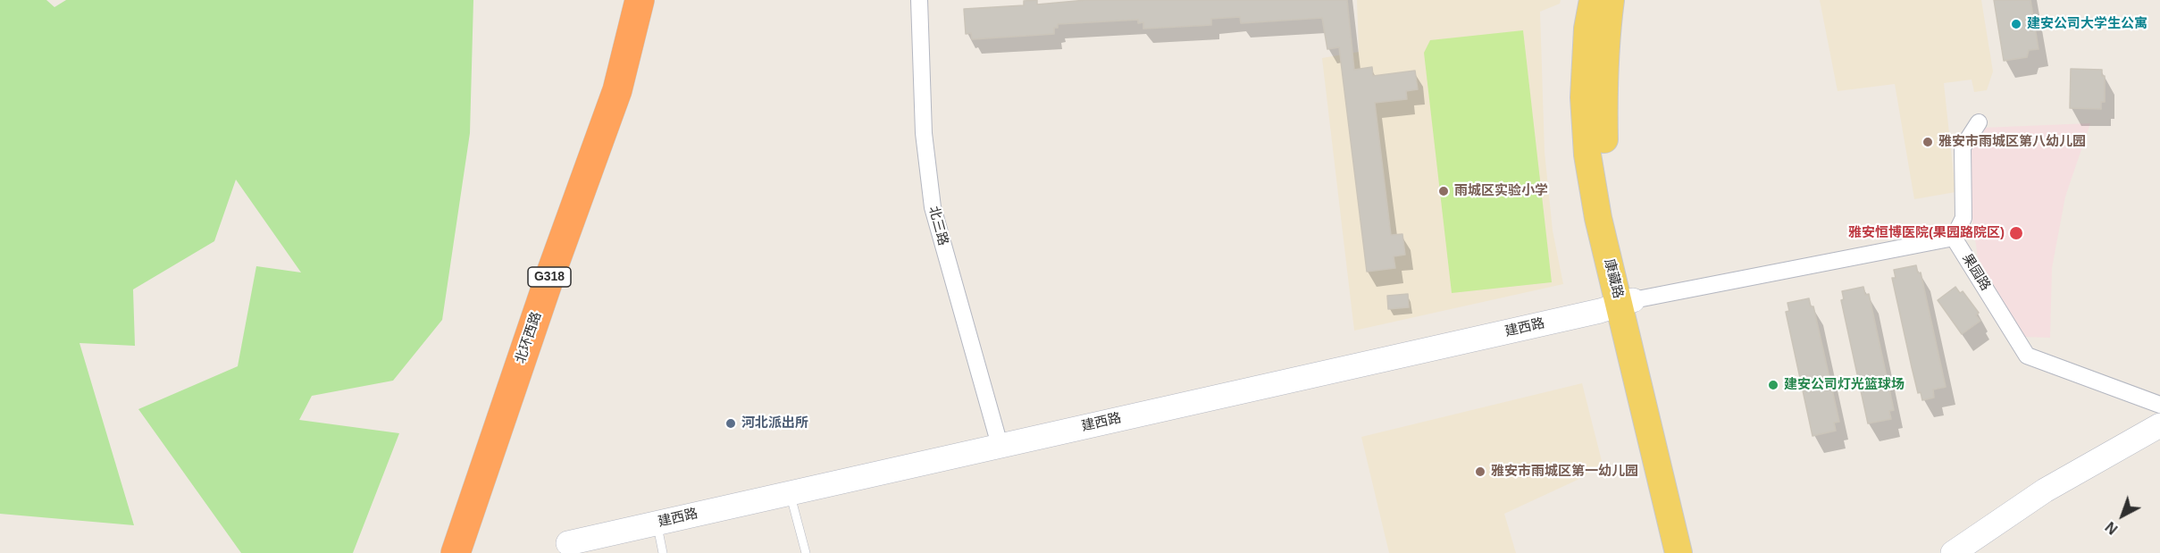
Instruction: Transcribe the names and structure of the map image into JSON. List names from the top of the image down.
{
  "streets": {
    "highway": ["G318", "北环西路"],
    "main road": ["康藏路"],
    "street": ["北三路", "果园路", "建西路"]
  },
  "crossings": [
    ["北三路", "建西路"],
    ["康藏路", "建西路"]
  ],
  "places": [
    "建安公司大学生公寓",
    "雅安市雨城区第八幼儿园",
    "雨城区实验小学",
    "雅安恒博医院(果园路院区)",
    "建安公司灯光篮球场",
    "河北派出所",
    "雅安市雨城区第一幼儿园"
  ],
  "north": "bottom left"
}
